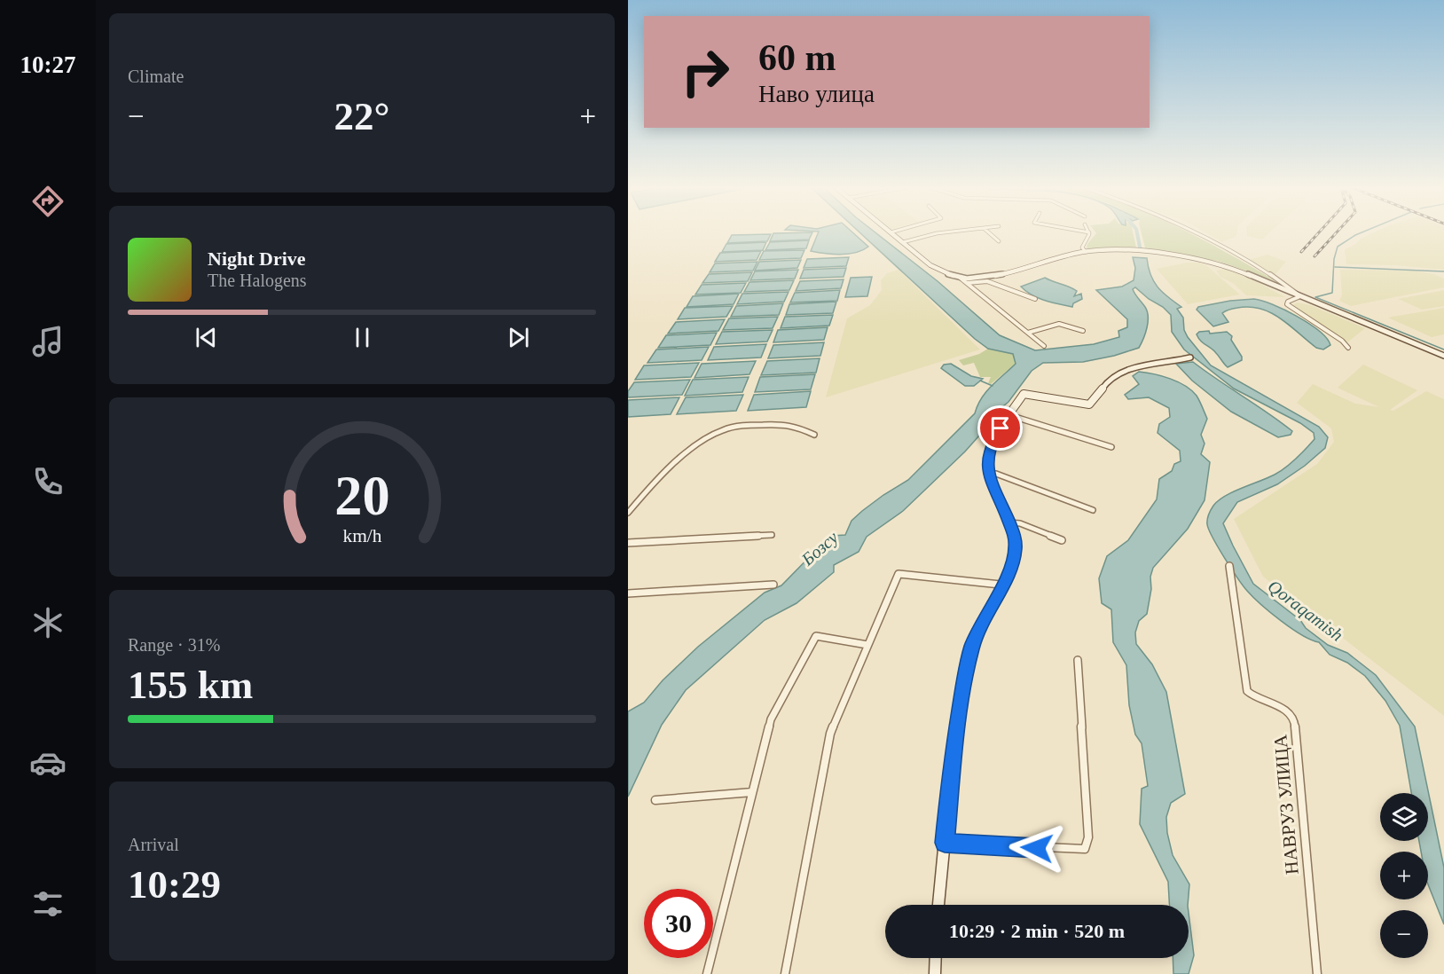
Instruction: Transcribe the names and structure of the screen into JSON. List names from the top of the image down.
{
  "streets": {
    "street": ["НАВРУЗ УЛИЦА"]
  },
  "water": ["Бозсу", "Qoraqamish"],
  "page": {
    "tabs": "10:27",
    "tile": [
      "Climate",
      ["Range · 31%", "155 km"],
      ["Arrival", "10:29"]
    ],
    "turn": ["60 m", "Наво улица"],
    "heat": ["−", "22°", "+"],
    "song": ["Night Drive", "The Halogens"],
    "map_buttons": ["+", "−"],
    "limit": "30",
    "trip": "10:29 · 2 min · 520 m",
    "gauge": ["20", "km/h"]
  }
}
